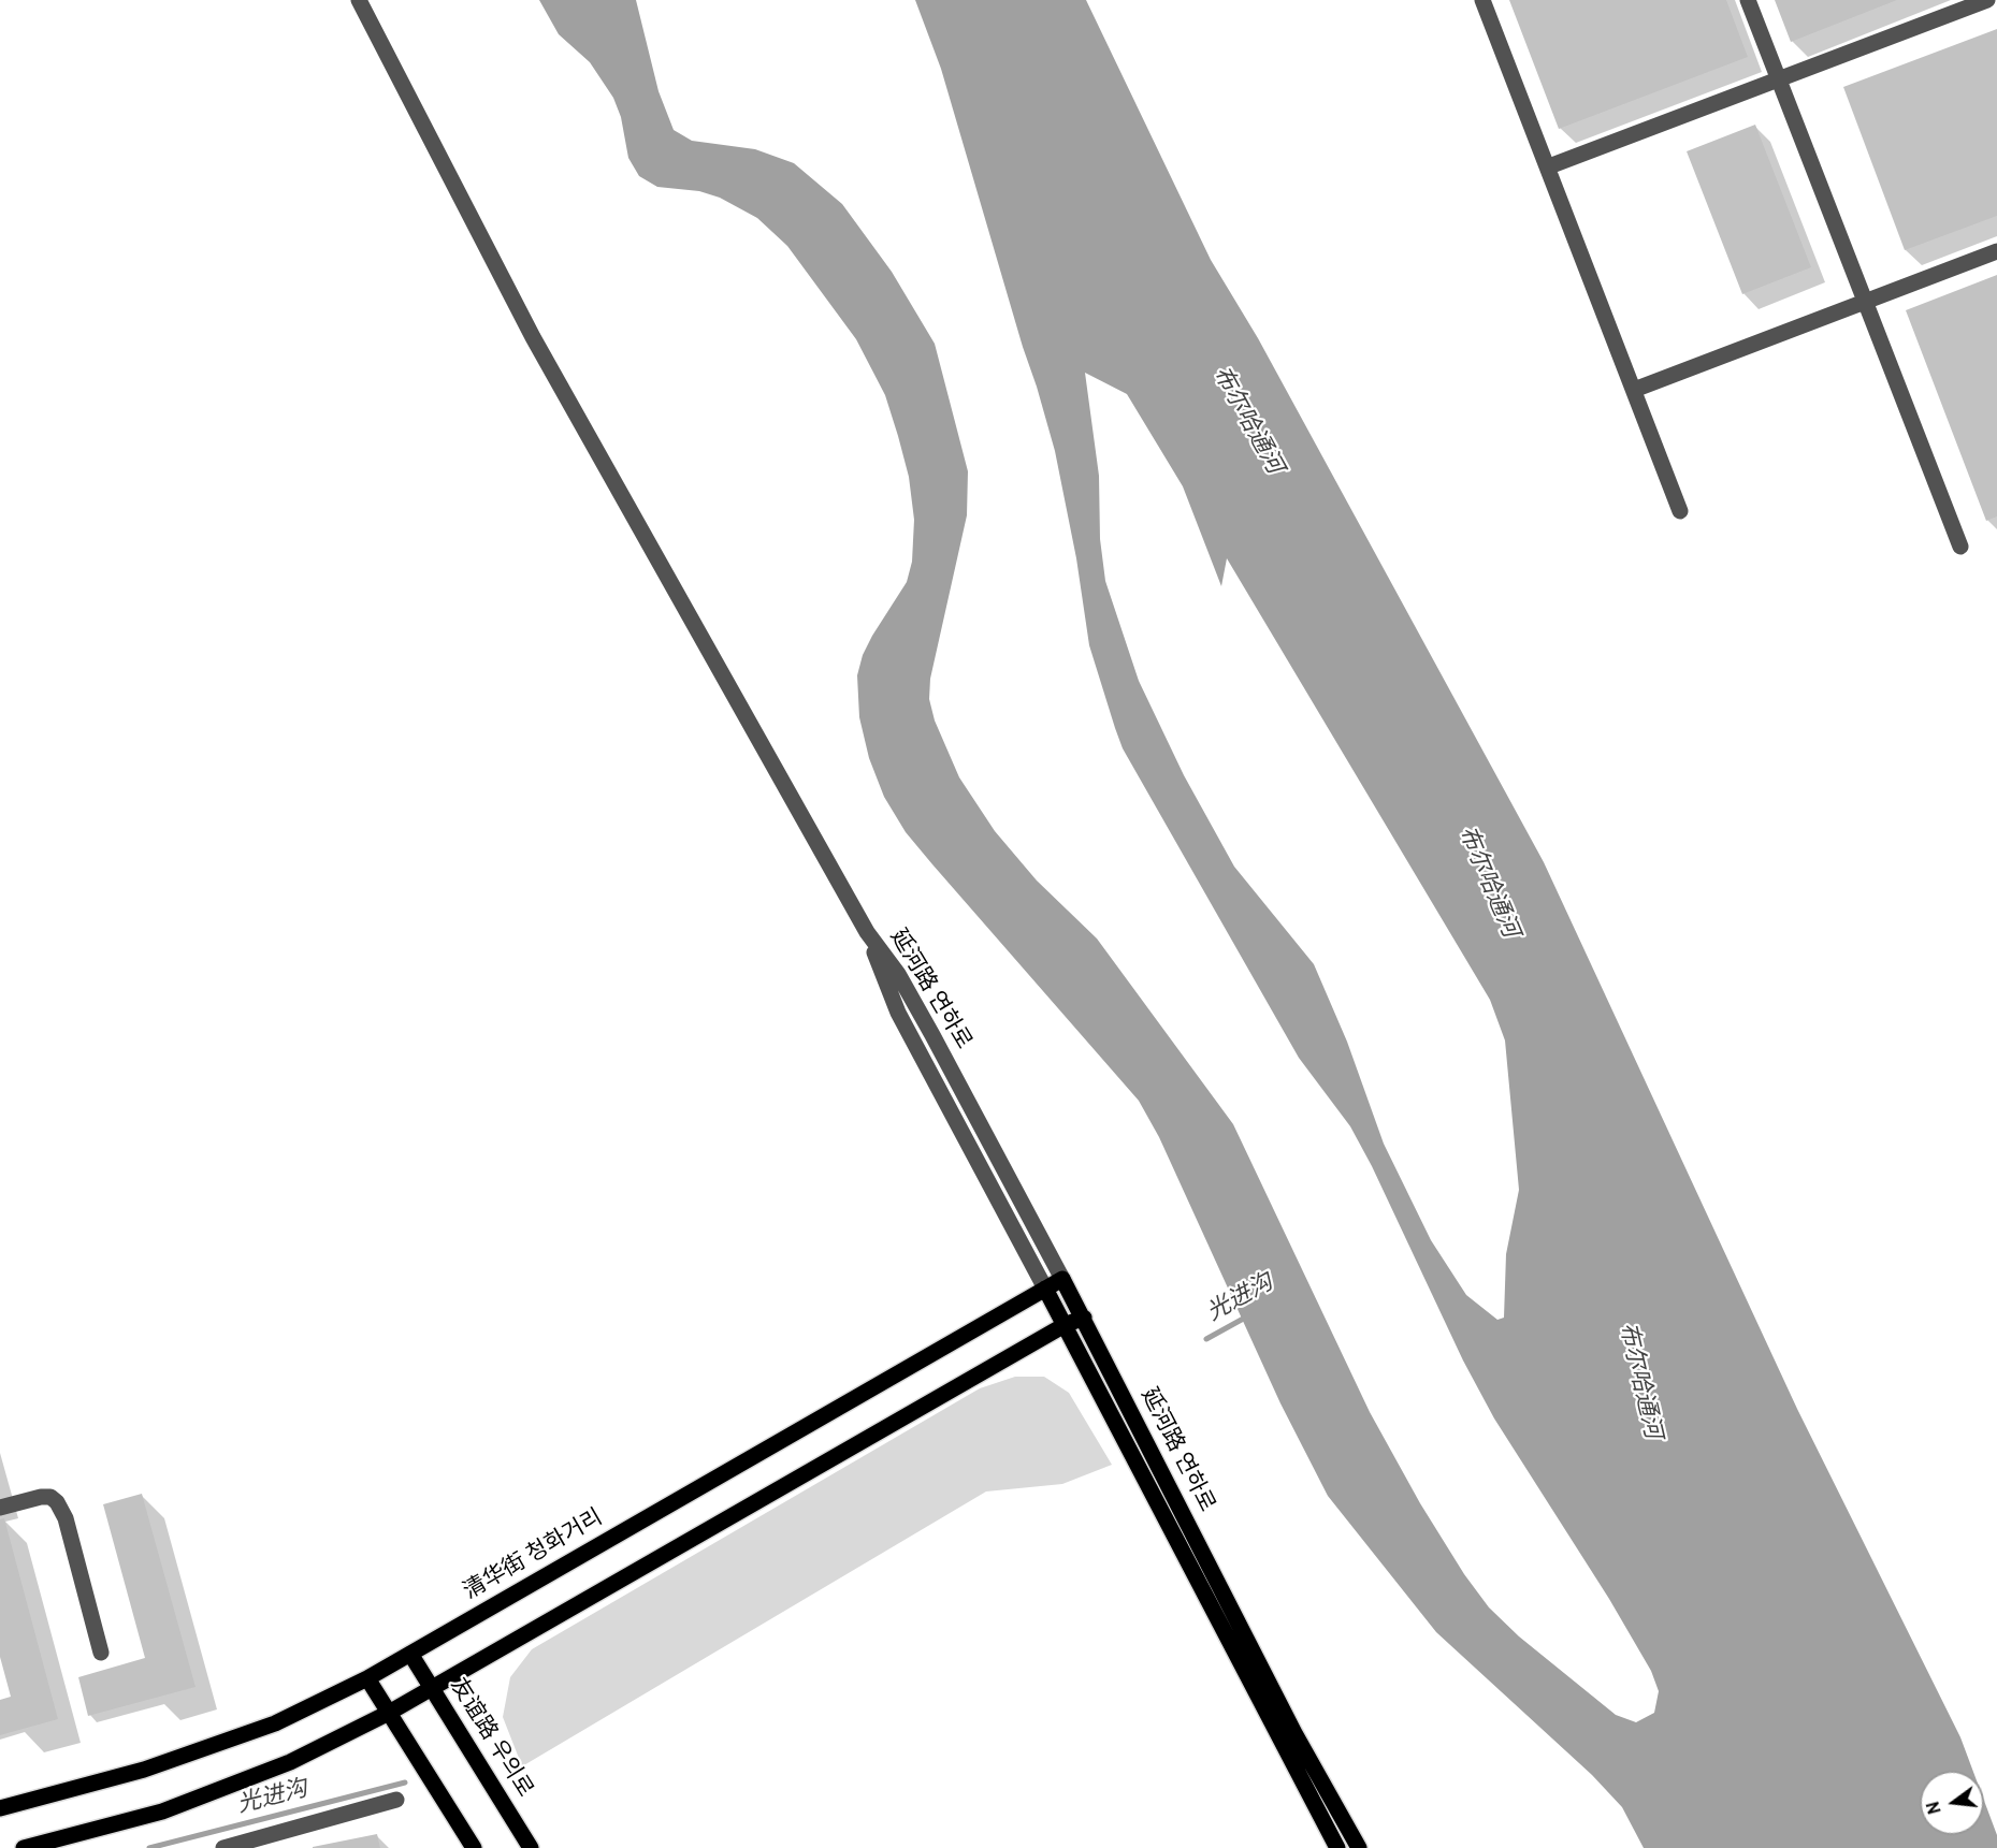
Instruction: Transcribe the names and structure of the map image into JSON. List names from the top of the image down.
{
  "streets": {
    "main road": ["延河路 연하로", "清华街 청화거리", "友谊路 우의로"]
  },
  "crossings": [
    ["延河路 연하로", "清华街 청화거리"],
    ["清华街 청화거리", "友谊路 우의로"]
  ],
  "water": ["布尔哈通河", "光进沟"],
  "north": "left"
}
